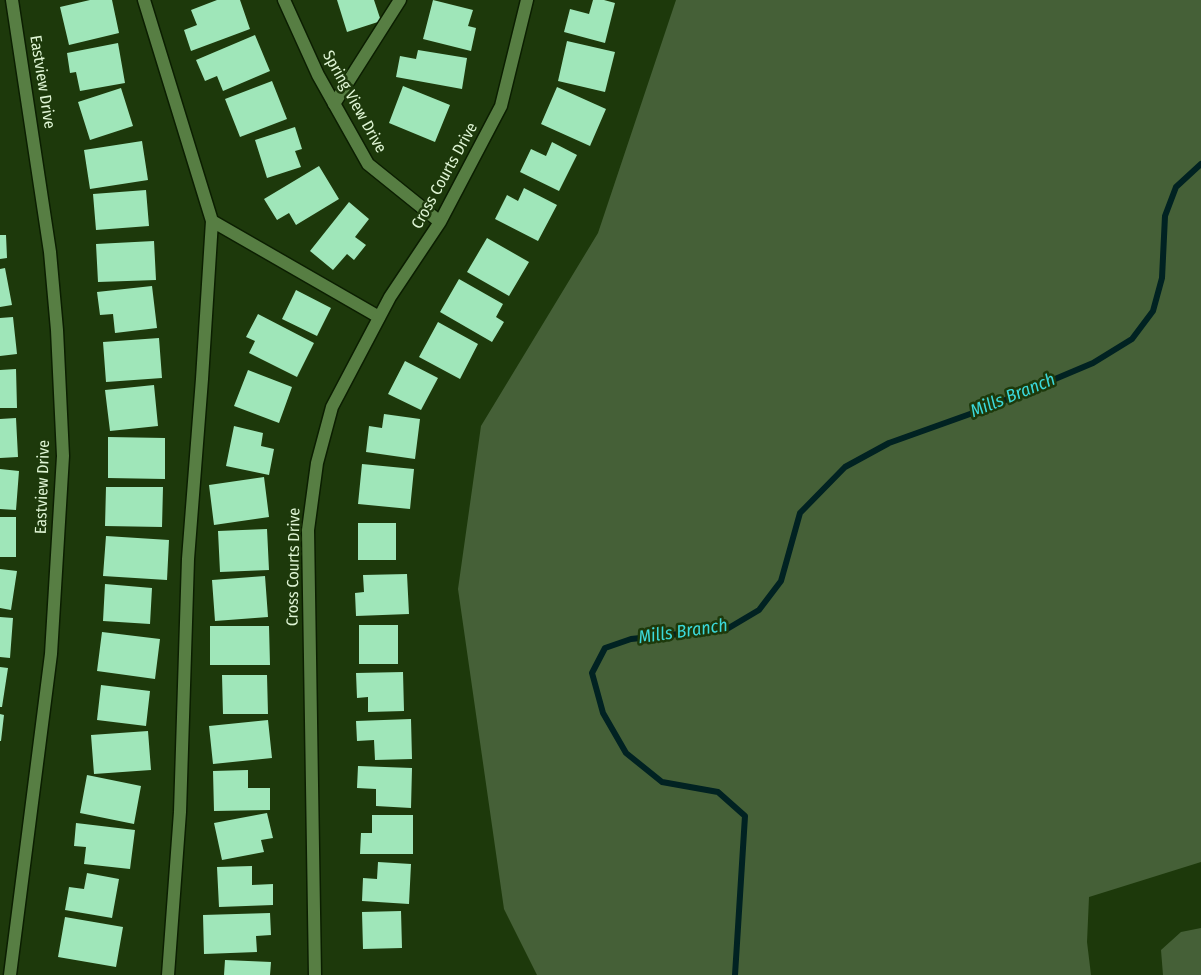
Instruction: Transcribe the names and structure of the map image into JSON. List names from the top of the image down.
{
  "streets": {
    "street": ["Eastview Drive", "Spring View Drive", "Cross Courts Drive"]
  },
  "crossings": [
    ["Spring View Drive", "Cross Courts Drive"]
  ],
  "water": ["Mills Branch"]
}
